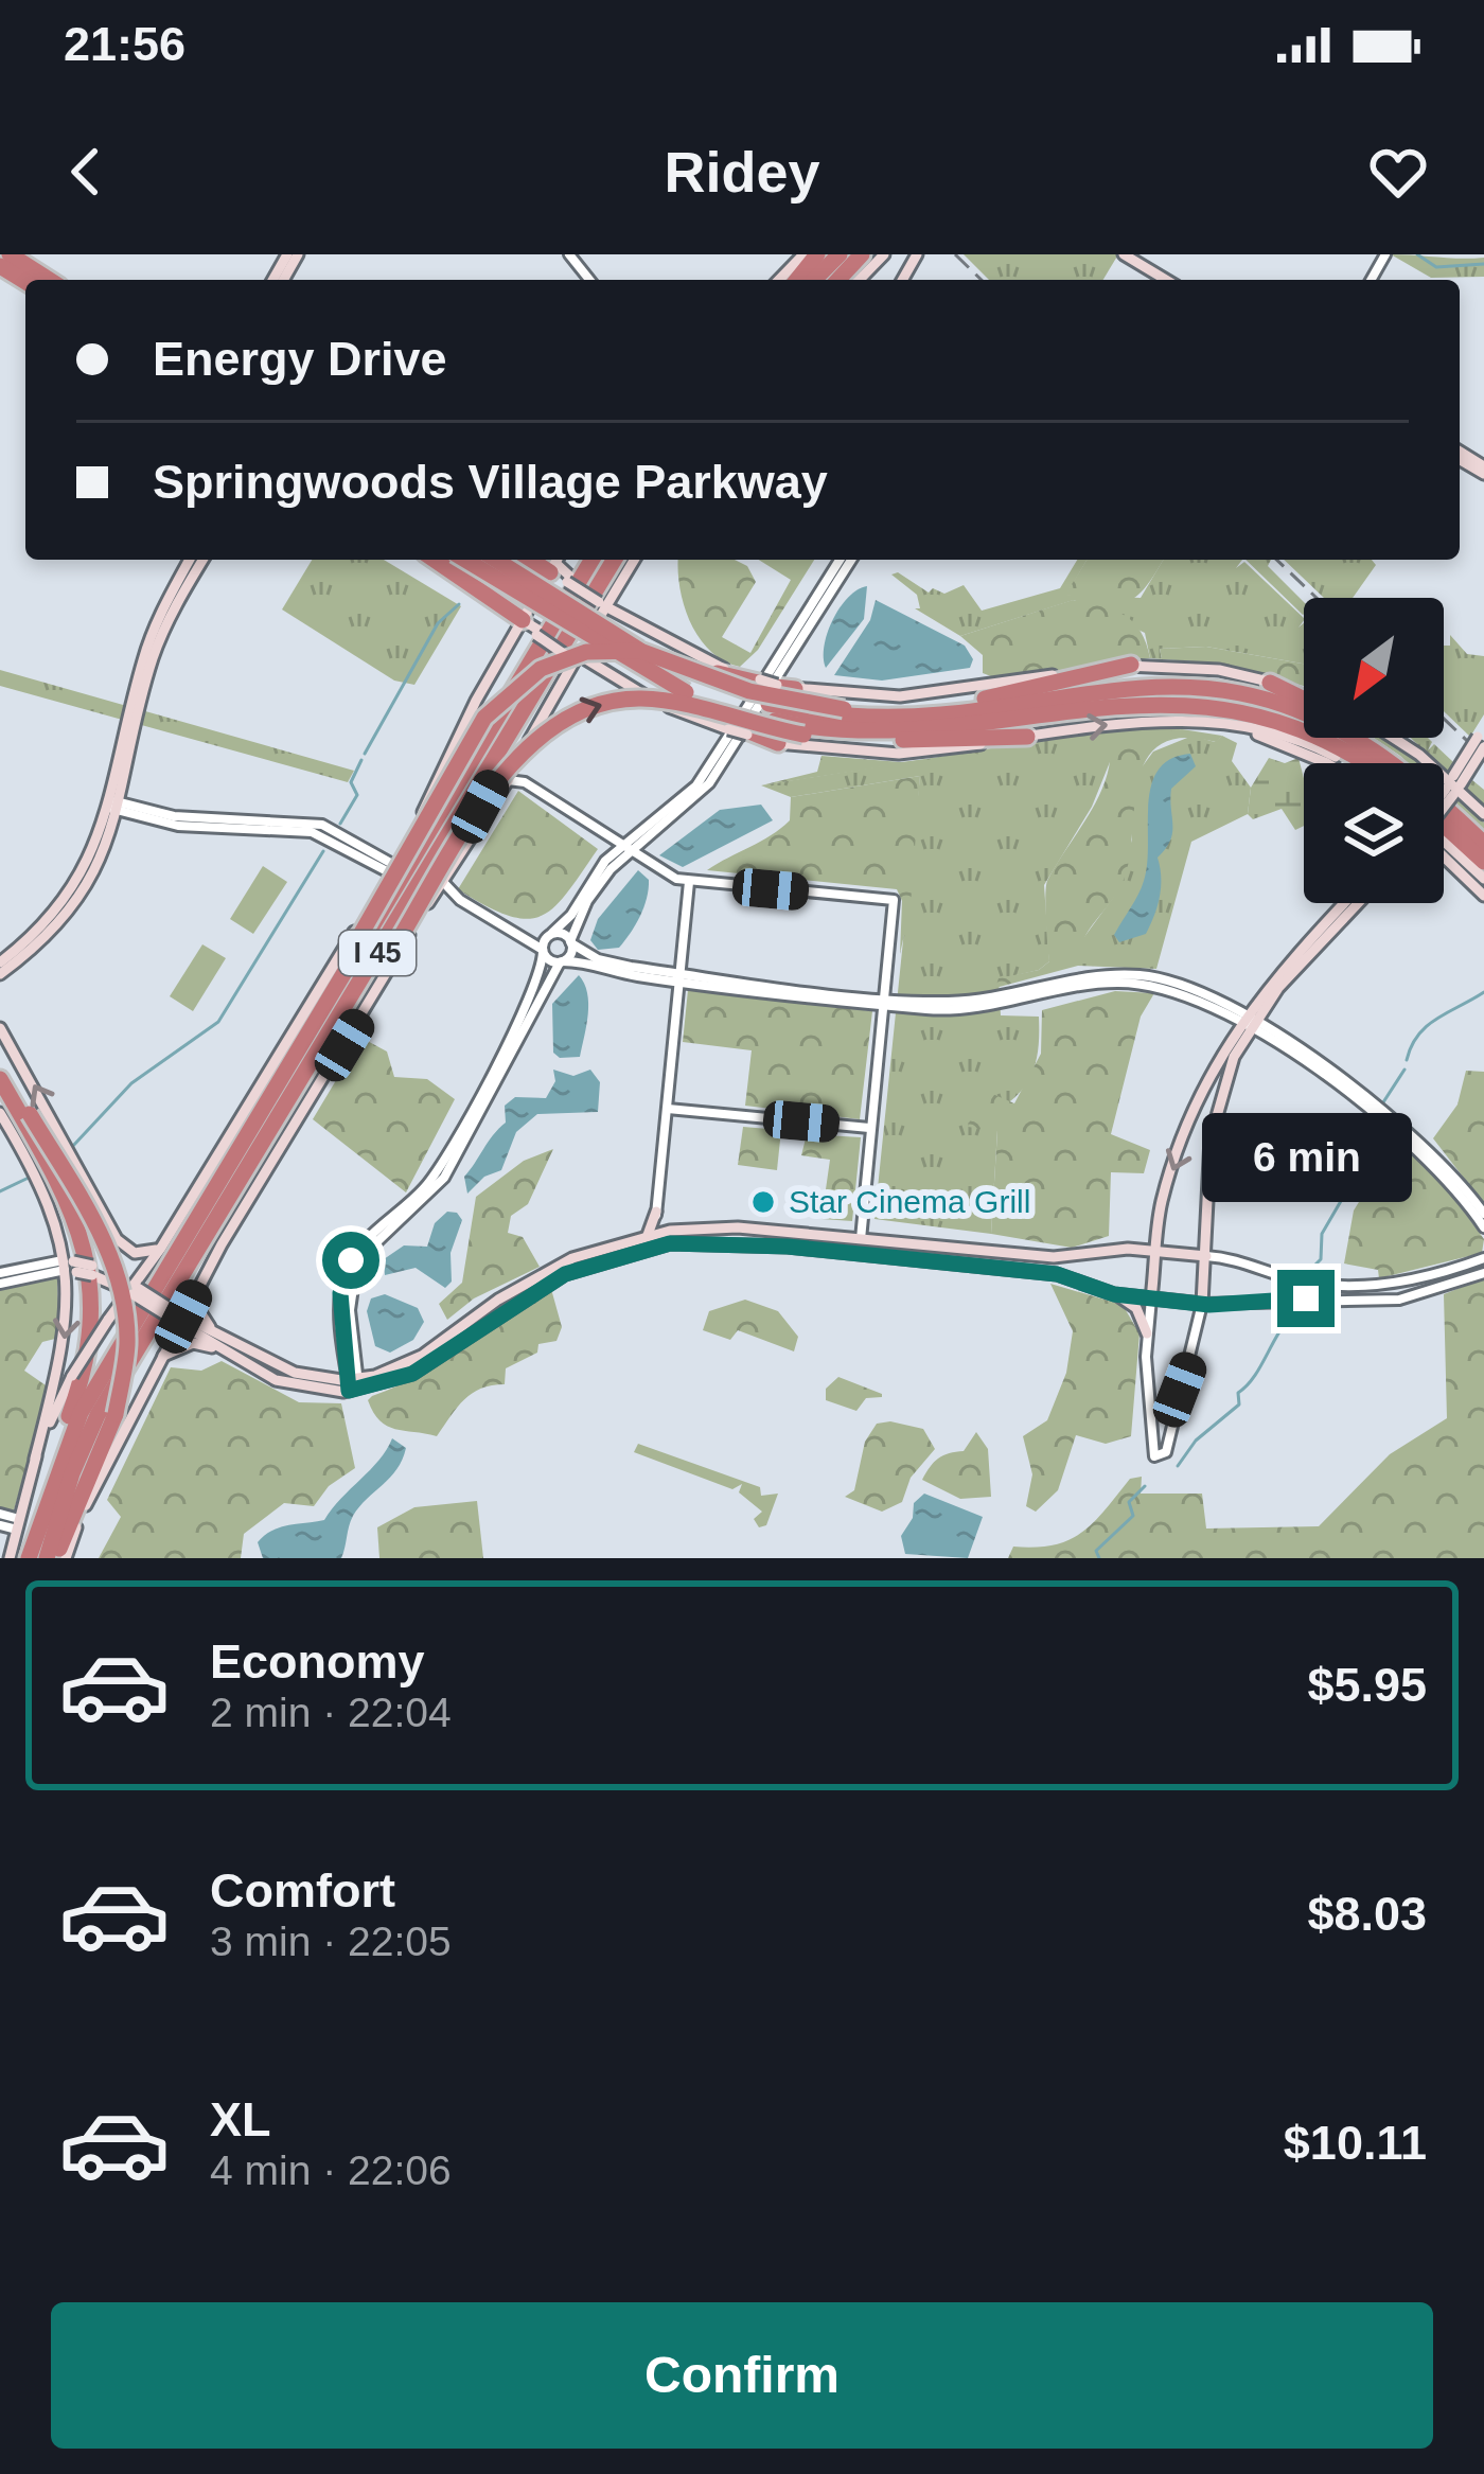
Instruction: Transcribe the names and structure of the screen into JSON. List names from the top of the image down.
{
  "streets": {
    "highway": ["I 45"]
  },
  "places": ["Star Cinema Grill"],
  "north": "bottom left",
  "page": {
    "status": "21:56",
    "header": "Ridey",
    "banner": ["Energy Drive", "Springwoods Village Parkway"],
    "bubble": "6 min",
    "list": [
      {
        "name": "Economy",
        "note": "2 min · 22:04",
        "value": "$5.95"
      },
      {
        "name": "Comfort",
        "note": "3 min · 22:05",
        "value": "$8.03"
      },
      {
        "name": "XL",
        "note": "4 min · 22:06",
        "value": "$10.11"
      }
    ],
    "buttons": "Confirm"
  }
}
